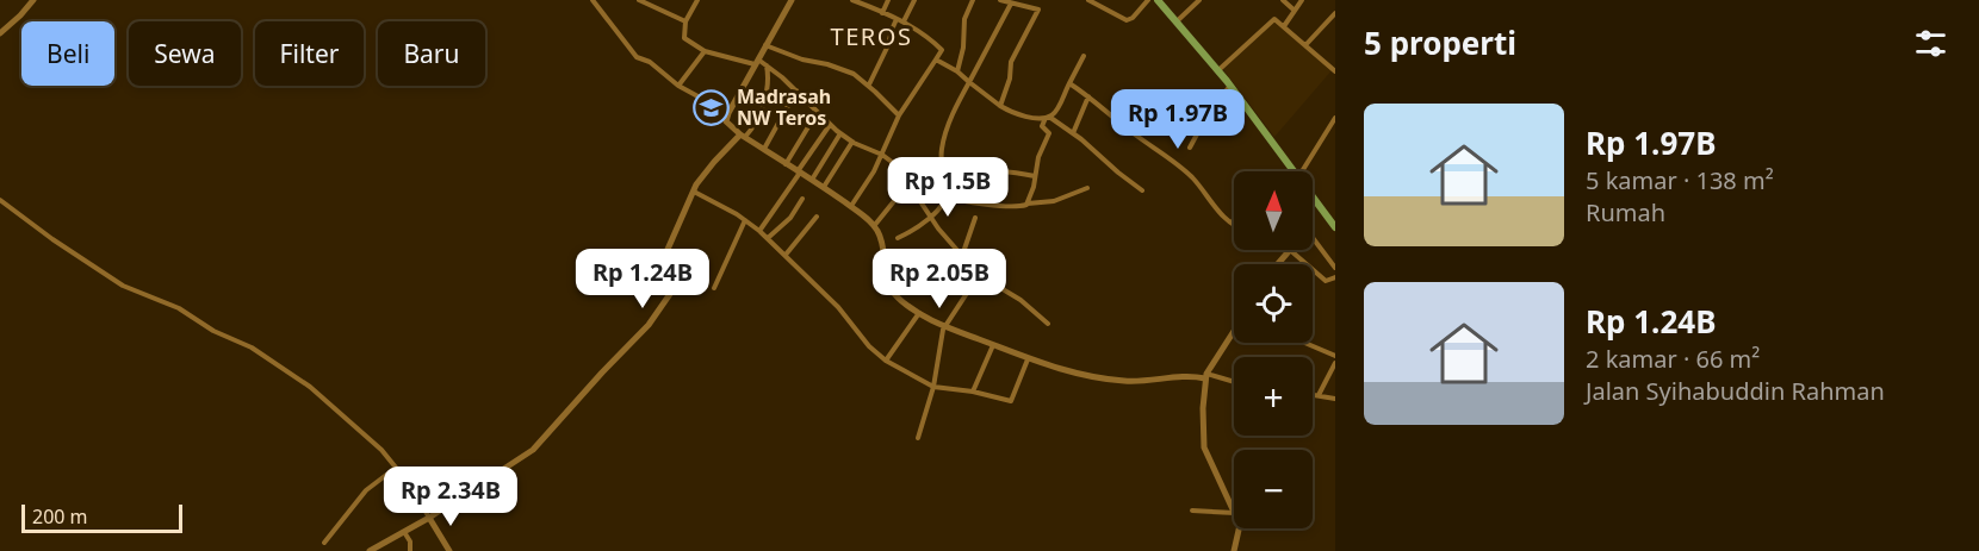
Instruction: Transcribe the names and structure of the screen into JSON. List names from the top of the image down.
{
  "districts": ["TEROS"],
  "places": {
    "school or university": ["Madrasah NW Teros"]
  },
  "scale_bar": "200 m",
  "north": "top",
  "page": {
    "heading": "5 properti",
    "chip": [
      "Beli",
      "Sewa",
      "Filter",
      "Baru"
    ],
    "list": [
      {
        "name": "Rp 1.97B",
        "note": "5 kamar · 138 m² · Rumah"
      },
      {
        "name": "Rp 1.24B",
        "note": "2 kamar · 66 m² · Jalan Syihabuddin Rahman"
      }
    ],
    "price": [
      "Rp 1.97B",
      "Rp 1.5B",
      "Rp 1.24B",
      "Rp 2.05B",
      "Rp 2.34B"
    ],
    "map_buttons": ["+", "−"],
    "scale": "200 m"
  }
}
